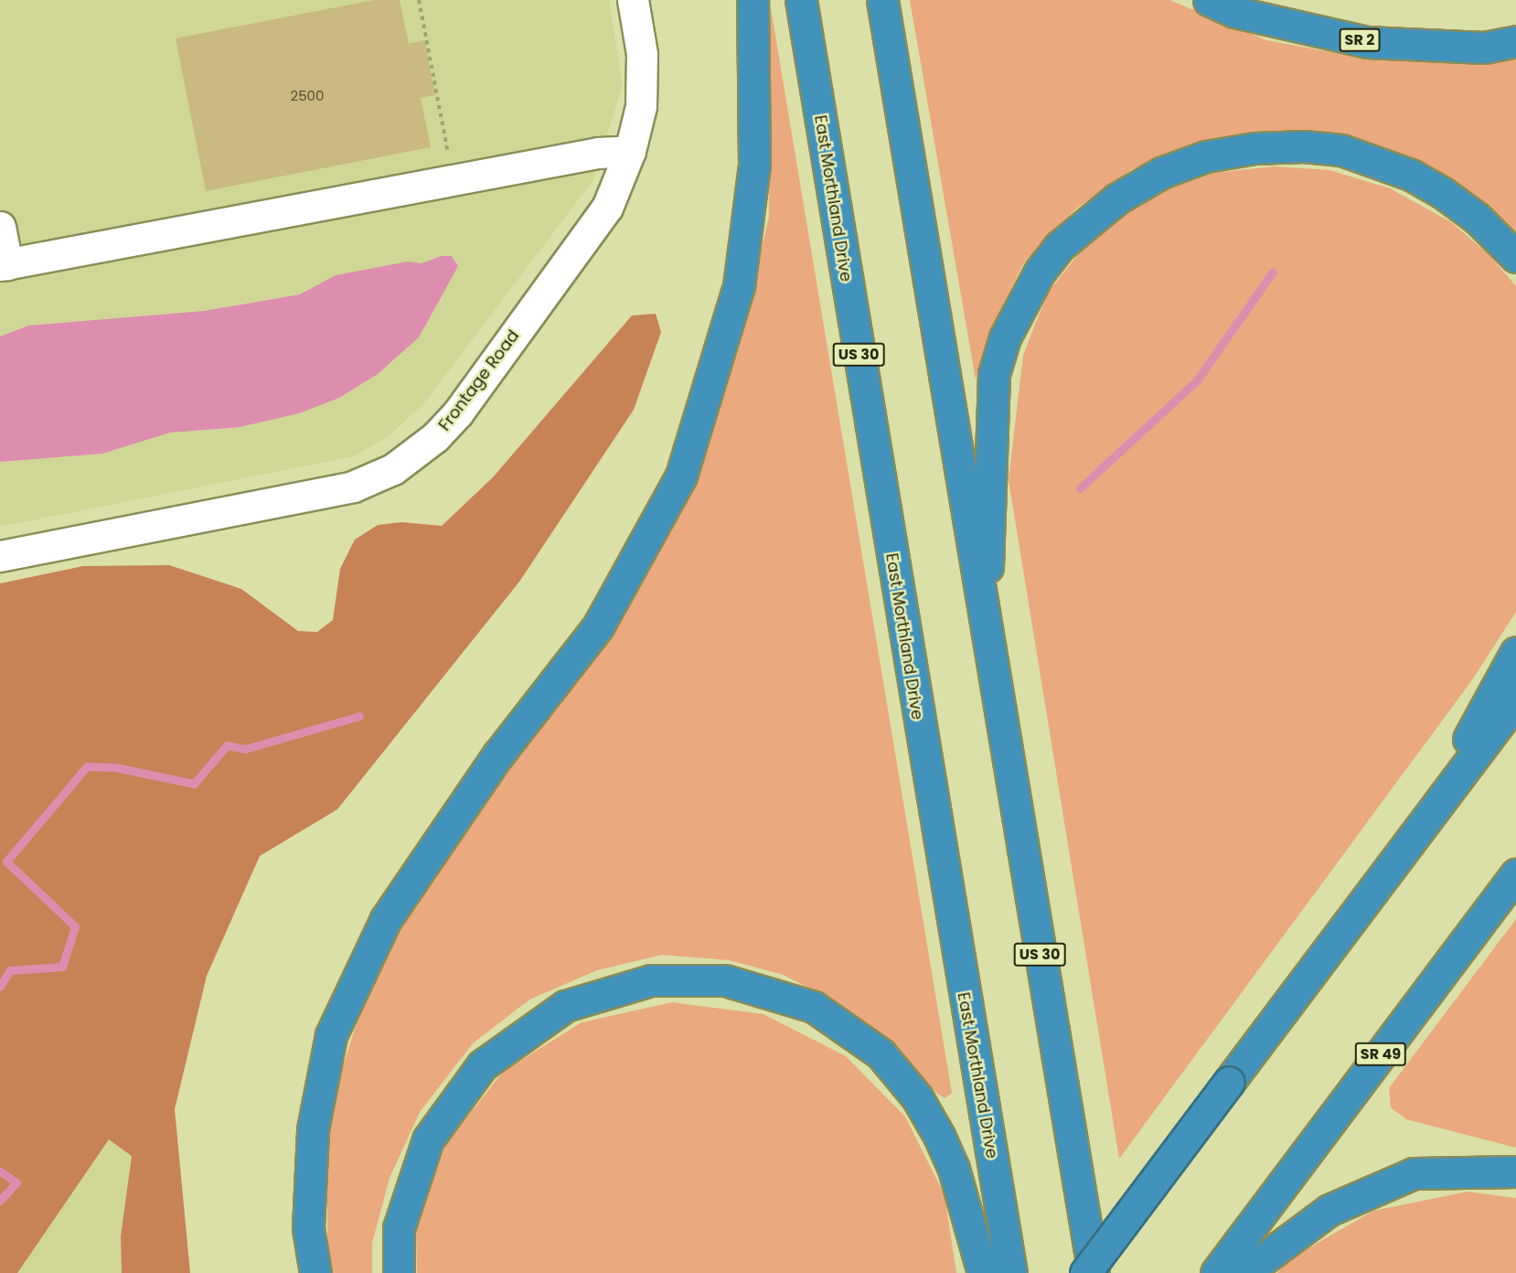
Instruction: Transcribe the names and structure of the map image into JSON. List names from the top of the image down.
{
  "streets": {
    "highway": [
      "SR 2",
      "East Morthland Drive",
      "US 30",
      "SR 49"
    ],
    "street": ["Frontage Road"]
  },
  "house_numbers": ["2500"]
}
